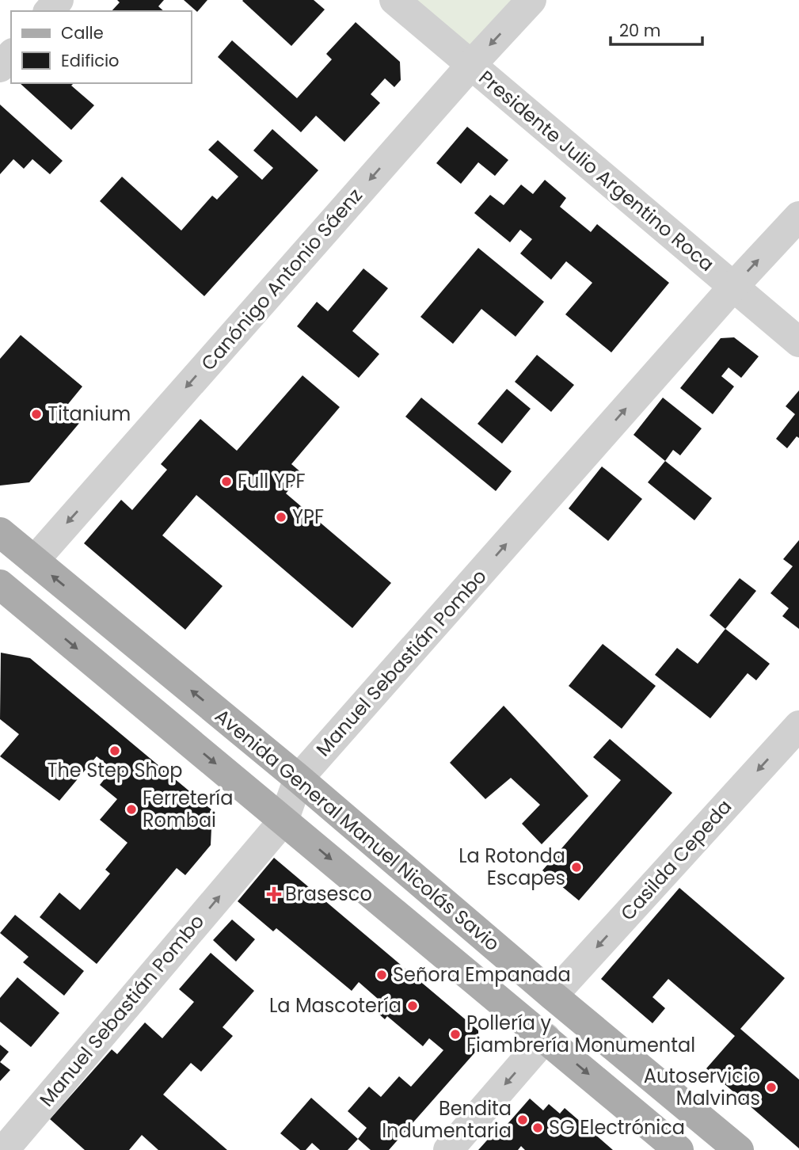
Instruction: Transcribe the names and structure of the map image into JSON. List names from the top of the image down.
{
  "streets": {
    "main road": ["Avenida General Manuel Nicolás Savio"],
    "street": [
      "Presidente Julio Argentino Roca",
      "Canónigo Antonio Sáenz",
      "Manuel Sebastián Pombo",
      "Casilda Cepeda"
    ]
  },
  "crossings": [
    ["Presidente Julio Argentino Roca", "Canónigo Antonio Sáenz"],
    ["Presidente Julio Argentino Roca", "Manuel Sebastián Pombo"],
    ["Canónigo Antonio Sáenz", "Avenida General Manuel Nicolás Savio"],
    ["Manuel Sebastián Pombo", "Avenida General Manuel Nicolás Savio"],
    ["Avenida General Manuel Nicolás Savio", "Casilda Cepeda"]
  ],
  "one_way": ["Canónigo Antonio Sáenz", "Manuel Sebastián Pombo", "Casilda Cepeda"],
  "places": {
    "other": [
      "Titanium",
      "Full YPF",
      "YPF",
      "The Step Shop",
      "Ferretería Rombai",
      "La Rotonda Escapes",
      "Señora Empanada",
      "La Mascotería",
      "Pollería y Fiambrería Monumental",
      "Autoservicio Malvinas",
      "Bendita Indumentaria",
      "SG Electrónica"
    ],
    "health": ["Brasesco"]
  },
  "legend": ["Calle", "Edificio"],
  "scale_bar": "20 m"
}
